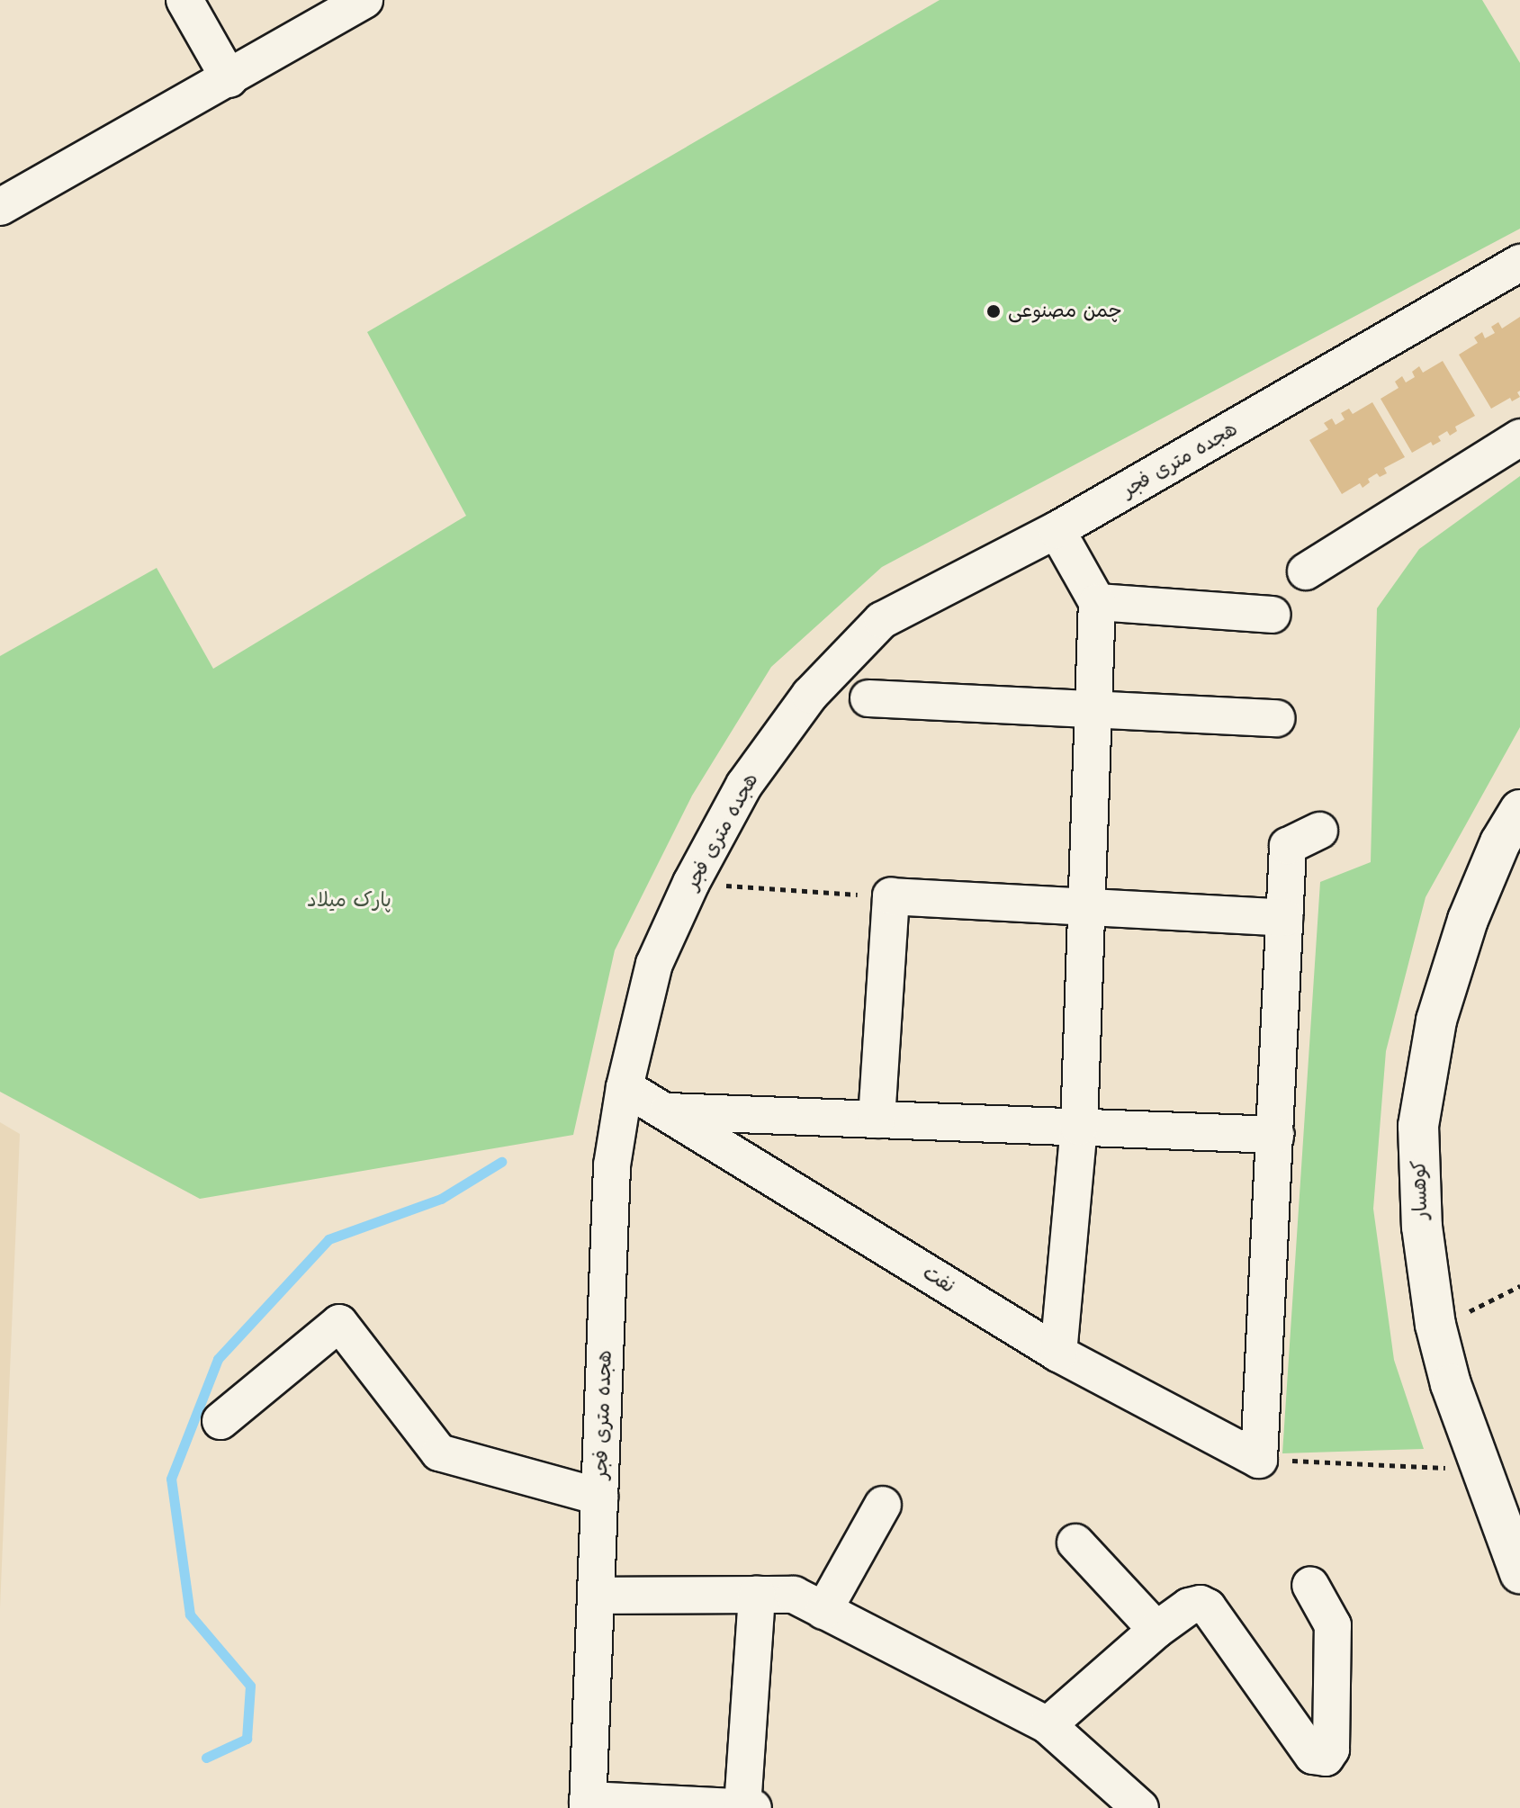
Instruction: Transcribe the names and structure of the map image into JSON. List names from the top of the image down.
{
  "streets": {
    "main road": ["کوهسار"],
    "street": ["هجده متری فجر", "نفت"]
  },
  "crossings": [
    ["هجده متری فجر", "نفت"]
  ],
  "parks": ["پارک میلاد"],
  "places": ["چمن مصنوعی"]
}
